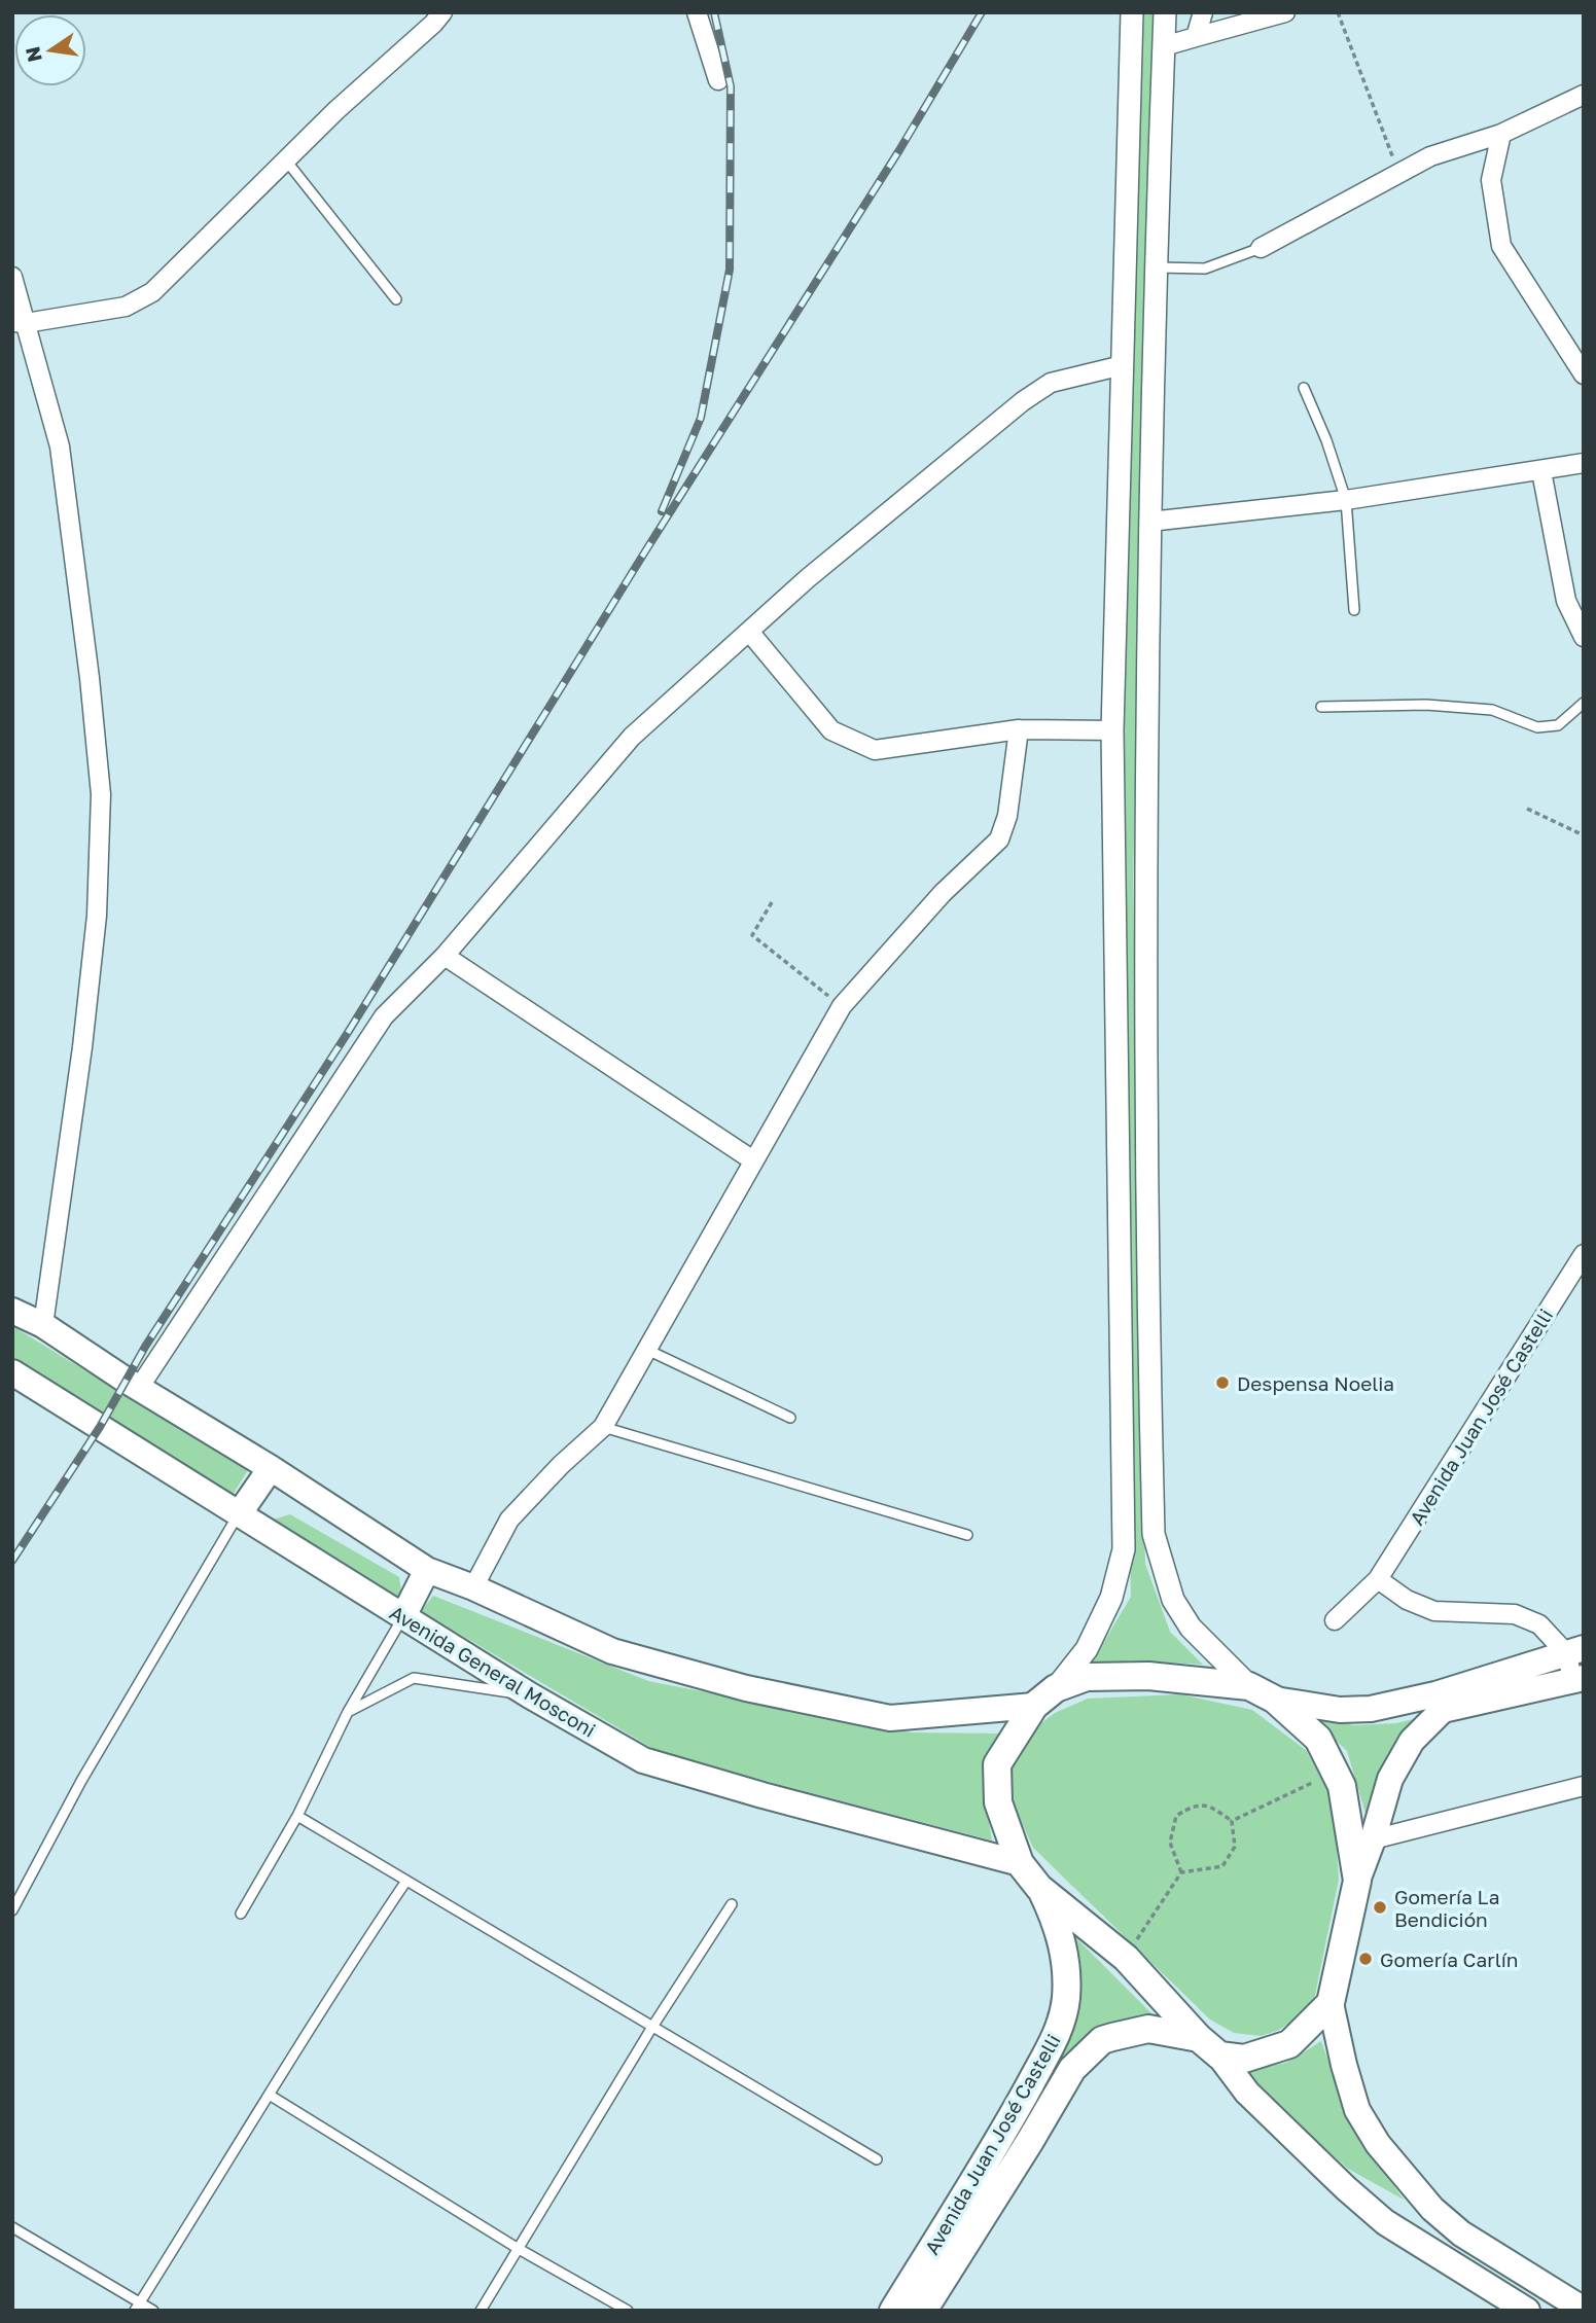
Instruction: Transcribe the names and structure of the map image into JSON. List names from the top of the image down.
{
  "streets": {
    "main road": ["Avenida Juan José Castelli", "Avenida General Mosconi"]
  },
  "places": ["Despensa Noelia", "Gomería La Bendición", "Gomería Carlín"],
  "north": "left"
}
